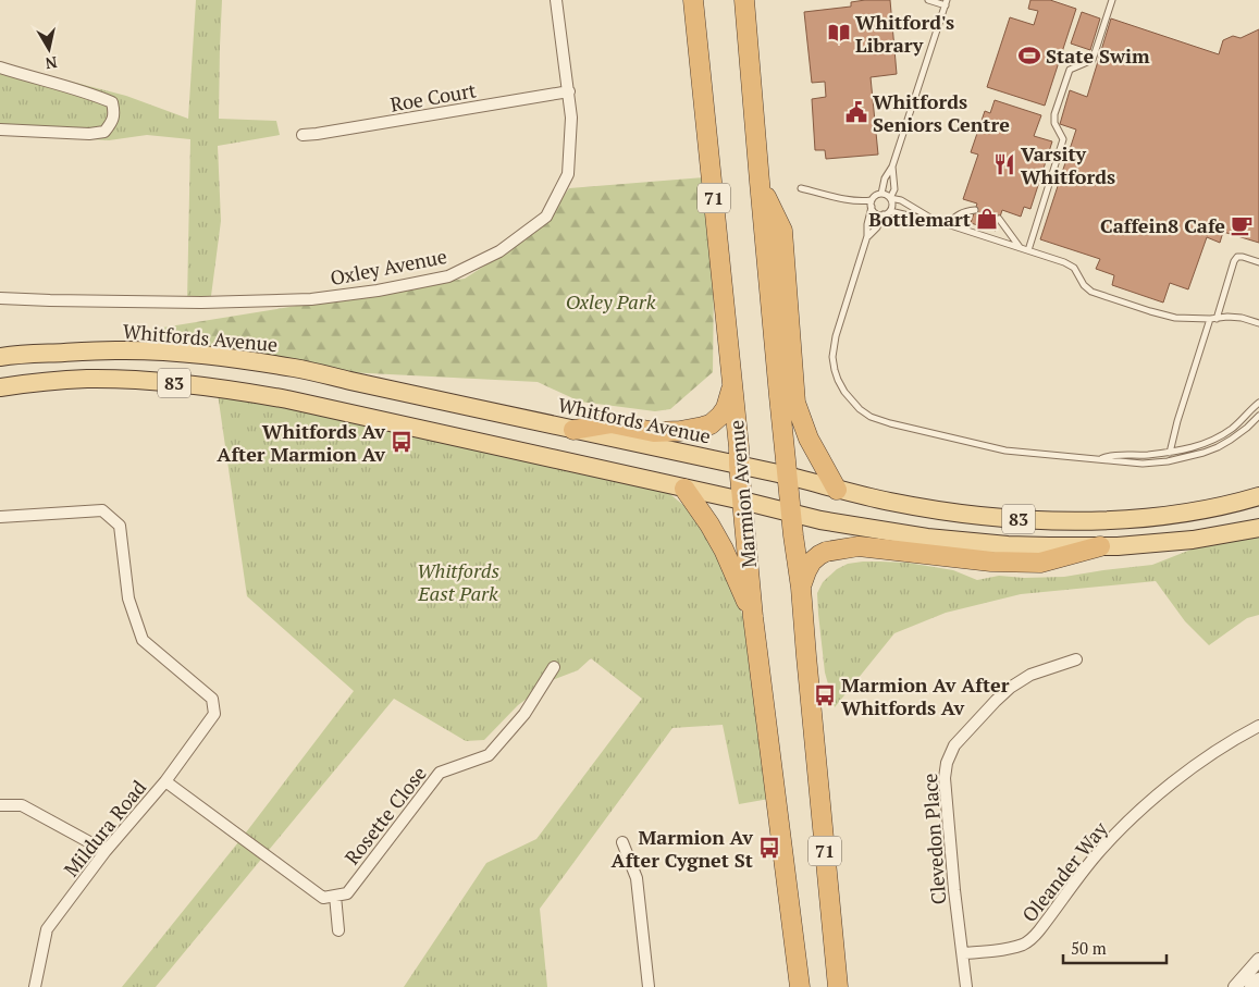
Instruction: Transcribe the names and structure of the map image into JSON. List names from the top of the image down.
{
  "streets": {
    "highway": ["71", "Marmion Avenue"],
    "main road": ["Whitfords Avenue", "83"],
    "street": [
      "Roe Court",
      "Oxley Avenue",
      "Rosette Close",
      "Mildura Road",
      "Clevedon Place",
      "Oleander Way"
    ]
  },
  "crossings": [
    ["Roe Court", "Oxley Avenue"],
    ["71", "Whitfords Avenue"],
    ["71", "83"],
    ["Whitfords Avenue", "Marmion Avenue"],
    ["83", "Marmion Avenue"],
    ["Clevedon Place", "Oleander Way"]
  ],
  "parks": ["Oxley Park", "Whitfords East Park"],
  "places": {
    "library": ["Whitford's Library"],
    "sports": ["State Swim"],
    "public building": ["Whitfords Seniors Centre"],
    "restaurant": ["Varsity Whitfords"],
    "shop": ["Bottlemart"],
    "cafe": ["Caffein8 Cafe"],
    "bus stop": ["Whitfords Av After Marmion Av", "Marmion Av After Whitfords Av", "Marmion Av After Cygnet St"]
  },
  "scale_bar": "50 m",
  "north": "bottom"
}
